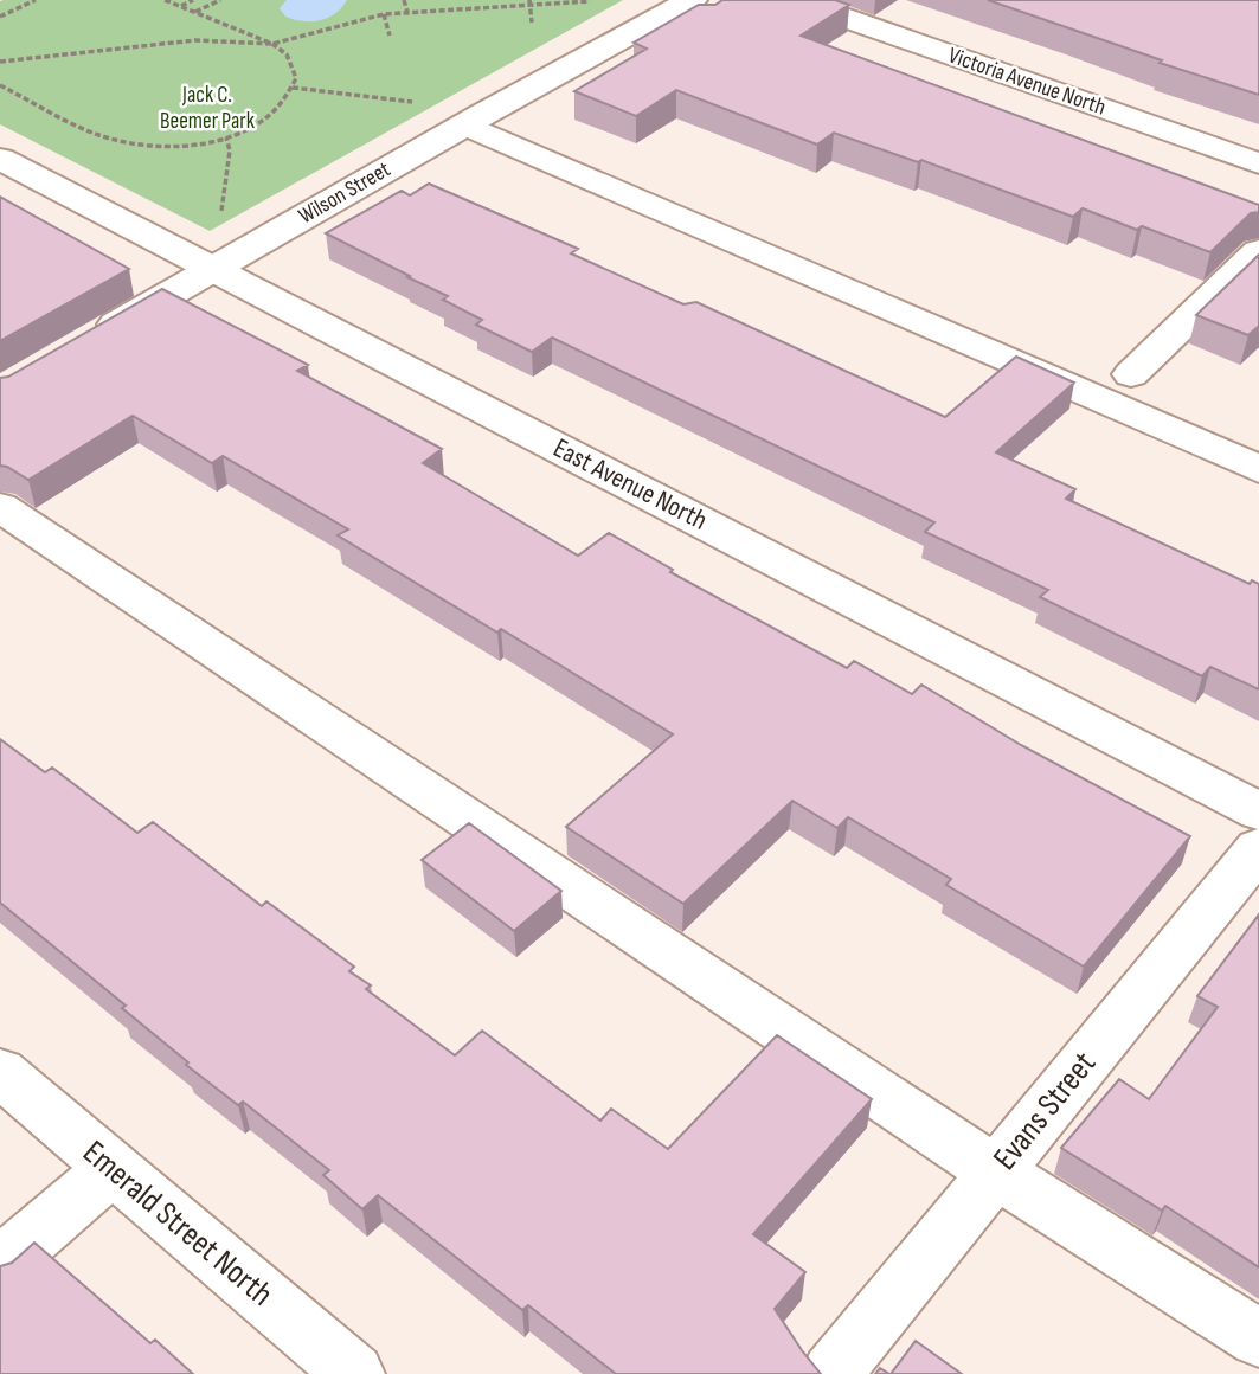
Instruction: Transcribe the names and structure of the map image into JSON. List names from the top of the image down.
{
  "streets": {
    "street": [
      "Victoria Avenue North",
      "Wilson Street",
      "East Avenue North",
      "Evans Street",
      "Emerald Street North"
    ]
  },
  "crossings": [
    ["Wilson Street", "East Avenue North"]
  ],
  "parks": ["Jack C. Beemer Park"]
}
